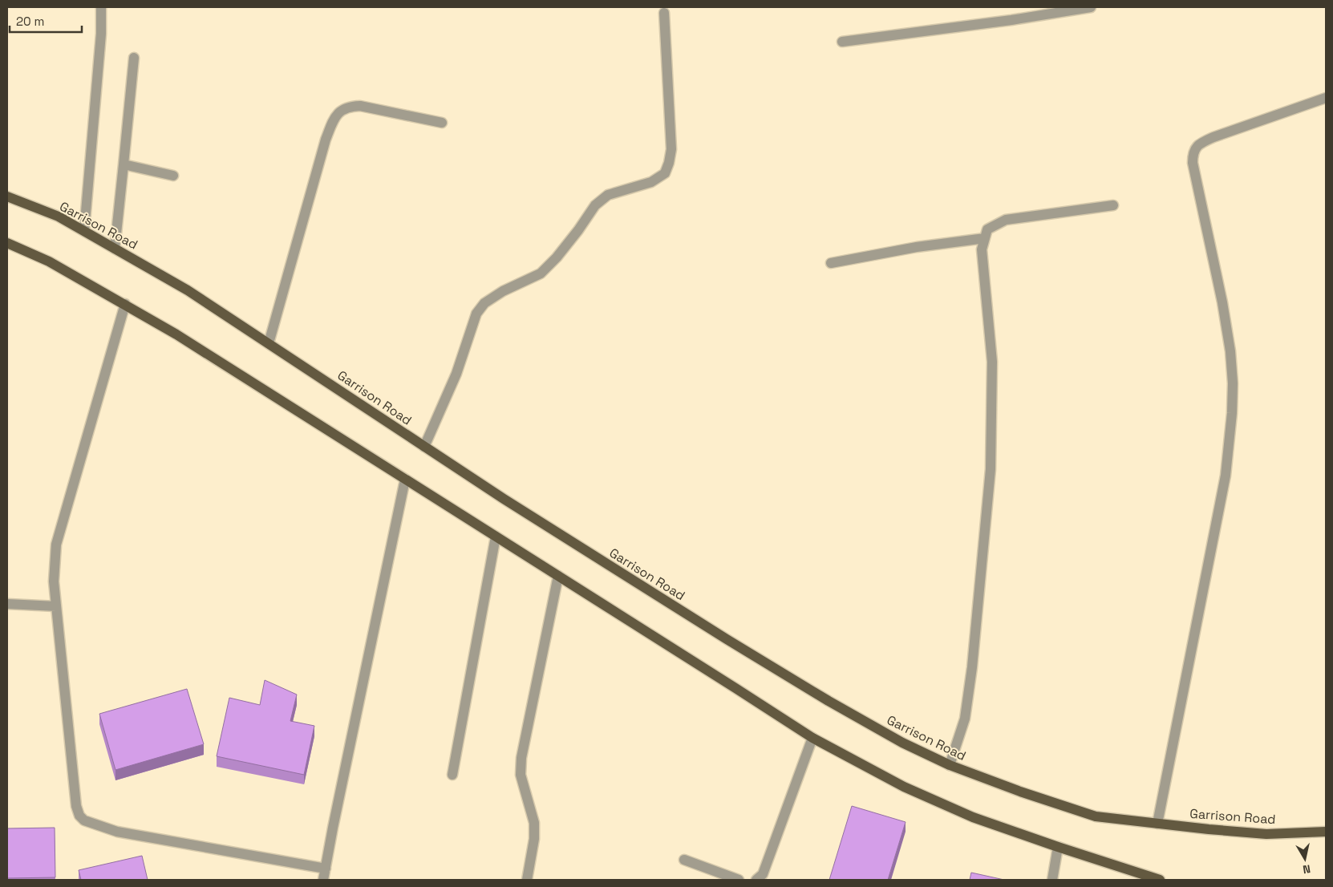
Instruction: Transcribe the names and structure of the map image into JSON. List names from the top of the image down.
{
  "streets": {
    "main road": ["Garrison Road"]
  },
  "scale_bar": "20 m",
  "north": "bottom"
}
